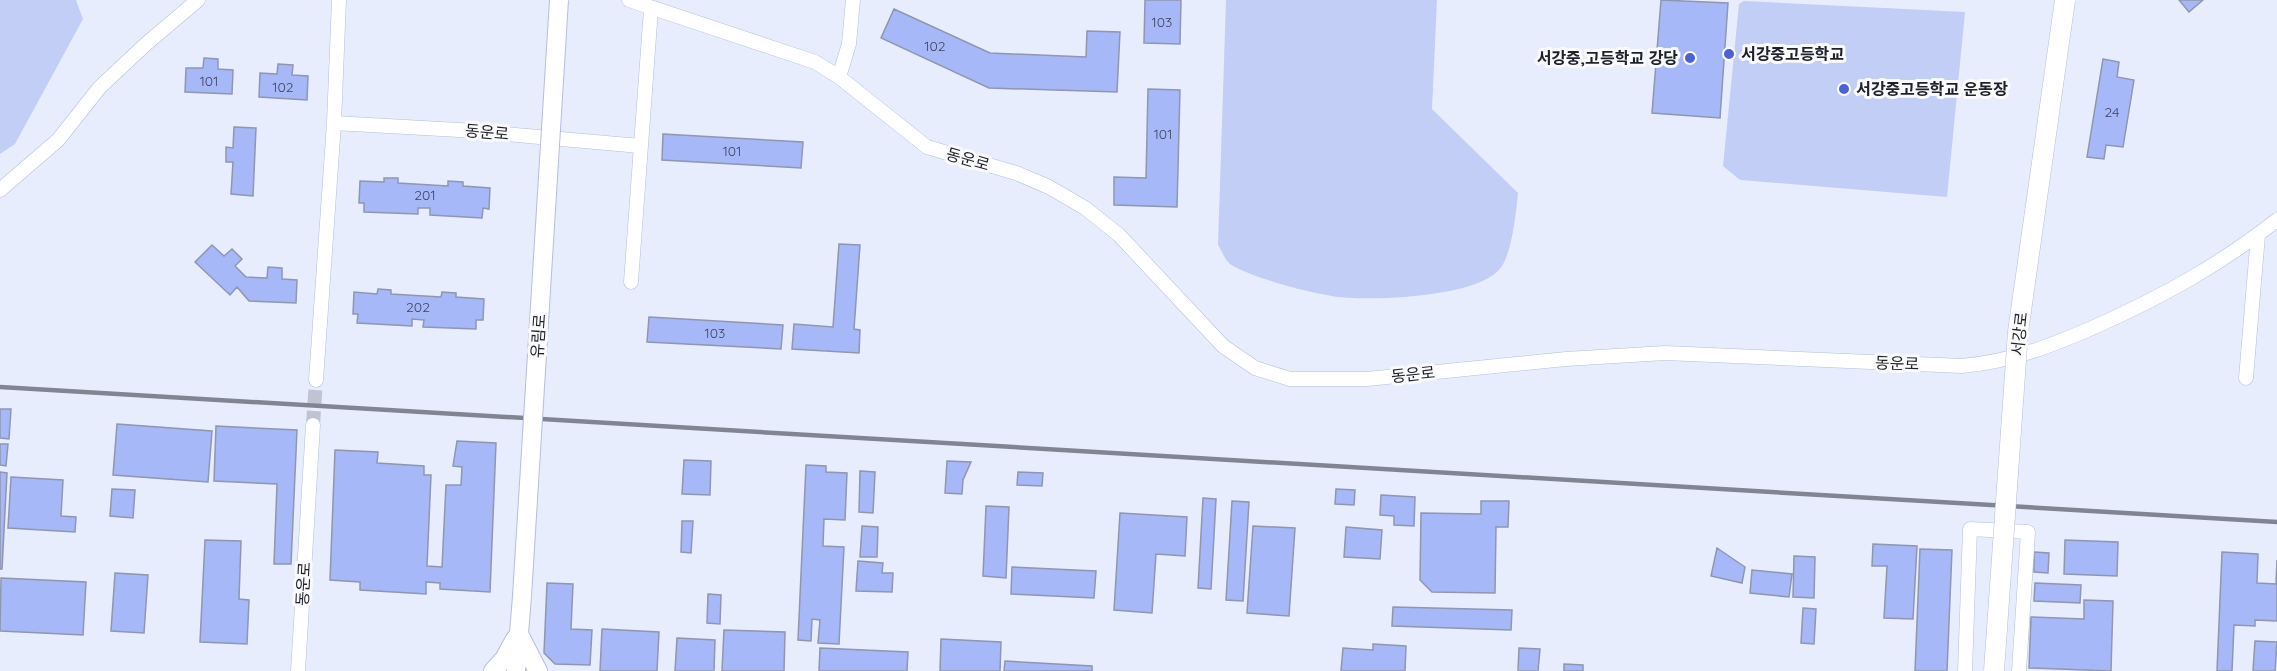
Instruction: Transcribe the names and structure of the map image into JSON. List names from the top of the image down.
{
  "streets": {
    "main road": ["서강로"],
    "street": ["동운로", "유림로"]
  },
  "places": ["서강중고등학교", "서강중,고등학교 강당", "서강중고등학교 운동장"],
  "house_numbers": [
    "103",
    "102",
    "101",
    "102",
    "24",
    "101",
    "101",
    "201",
    "202",
    "103"
  ]
}
